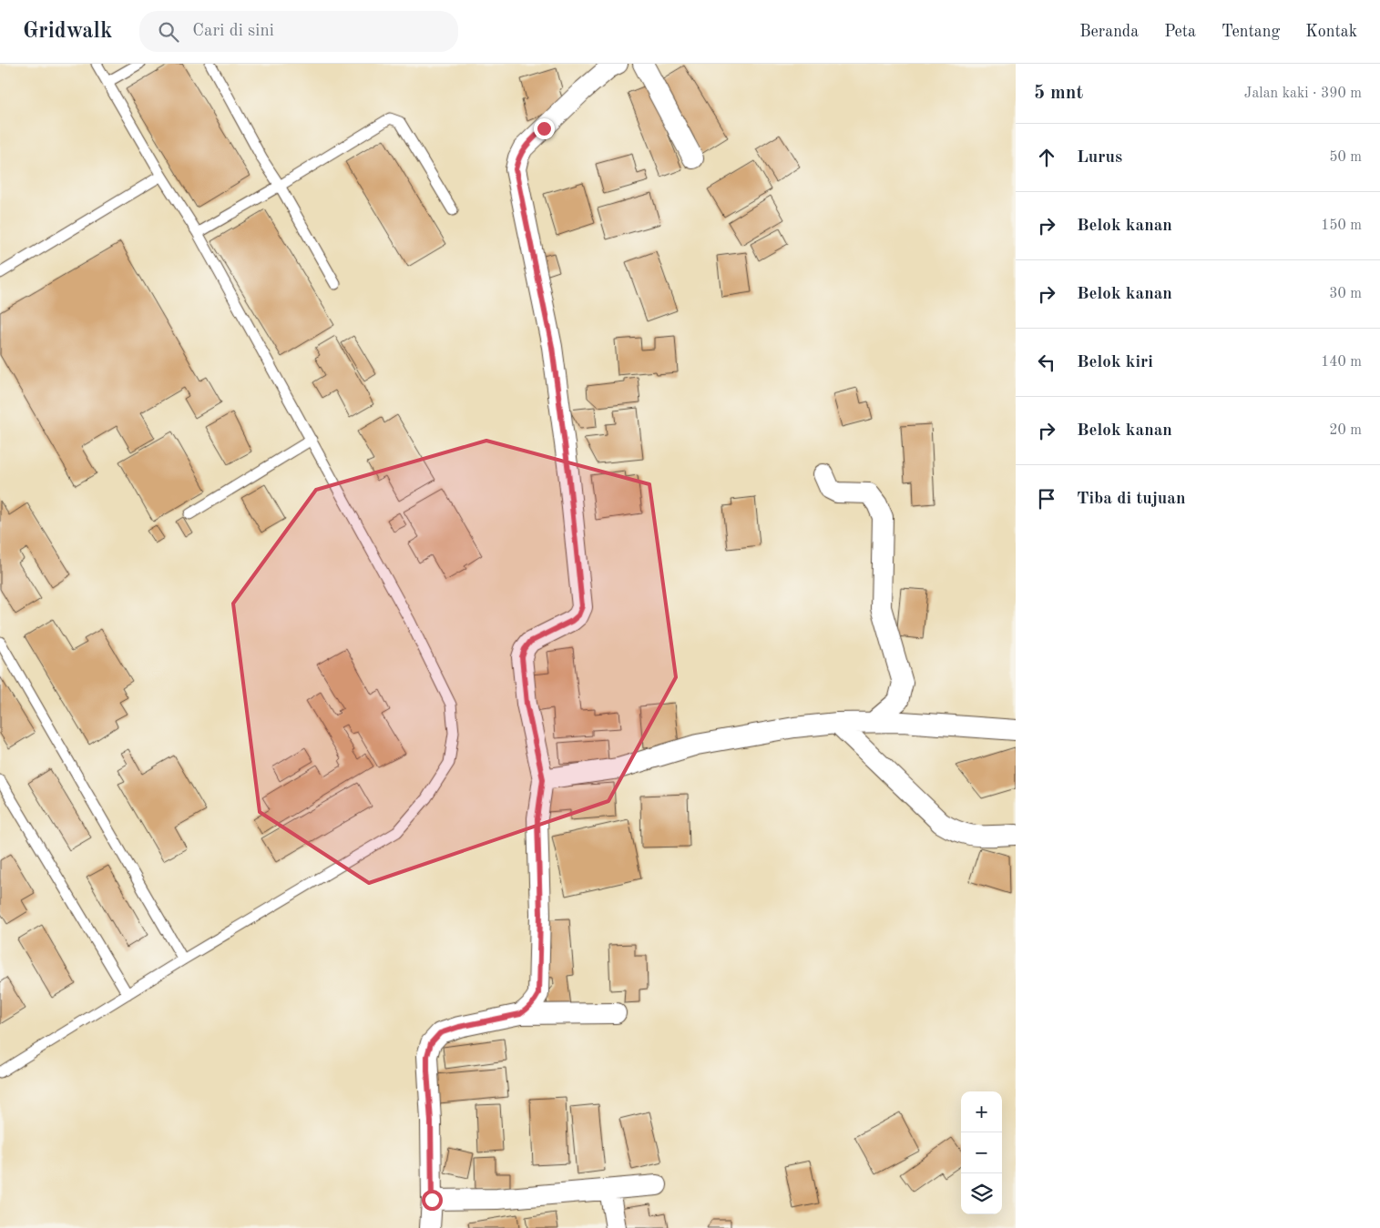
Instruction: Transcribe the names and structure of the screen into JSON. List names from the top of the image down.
{
  "page": {
    "header": "Gridwalk",
    "search": "Cari di sini",
    "nav": [
      "Beranda",
      "Peta",
      "Tentang",
      "Kontak"
    ],
    "heading": ["5 mnt", "Jalan kaki · 390 m"],
    "list": [
      ["Lurus", "50 m"],
      ["Belok kanan", "150 m"],
      ["Belok kanan", "30 m"],
      ["Belok kiri", "140 m"],
      ["Belok kanan", "20 m"],
      "Tiba di tujuan"
    ],
    "map_buttons": ["+", "−"]
  }
}
